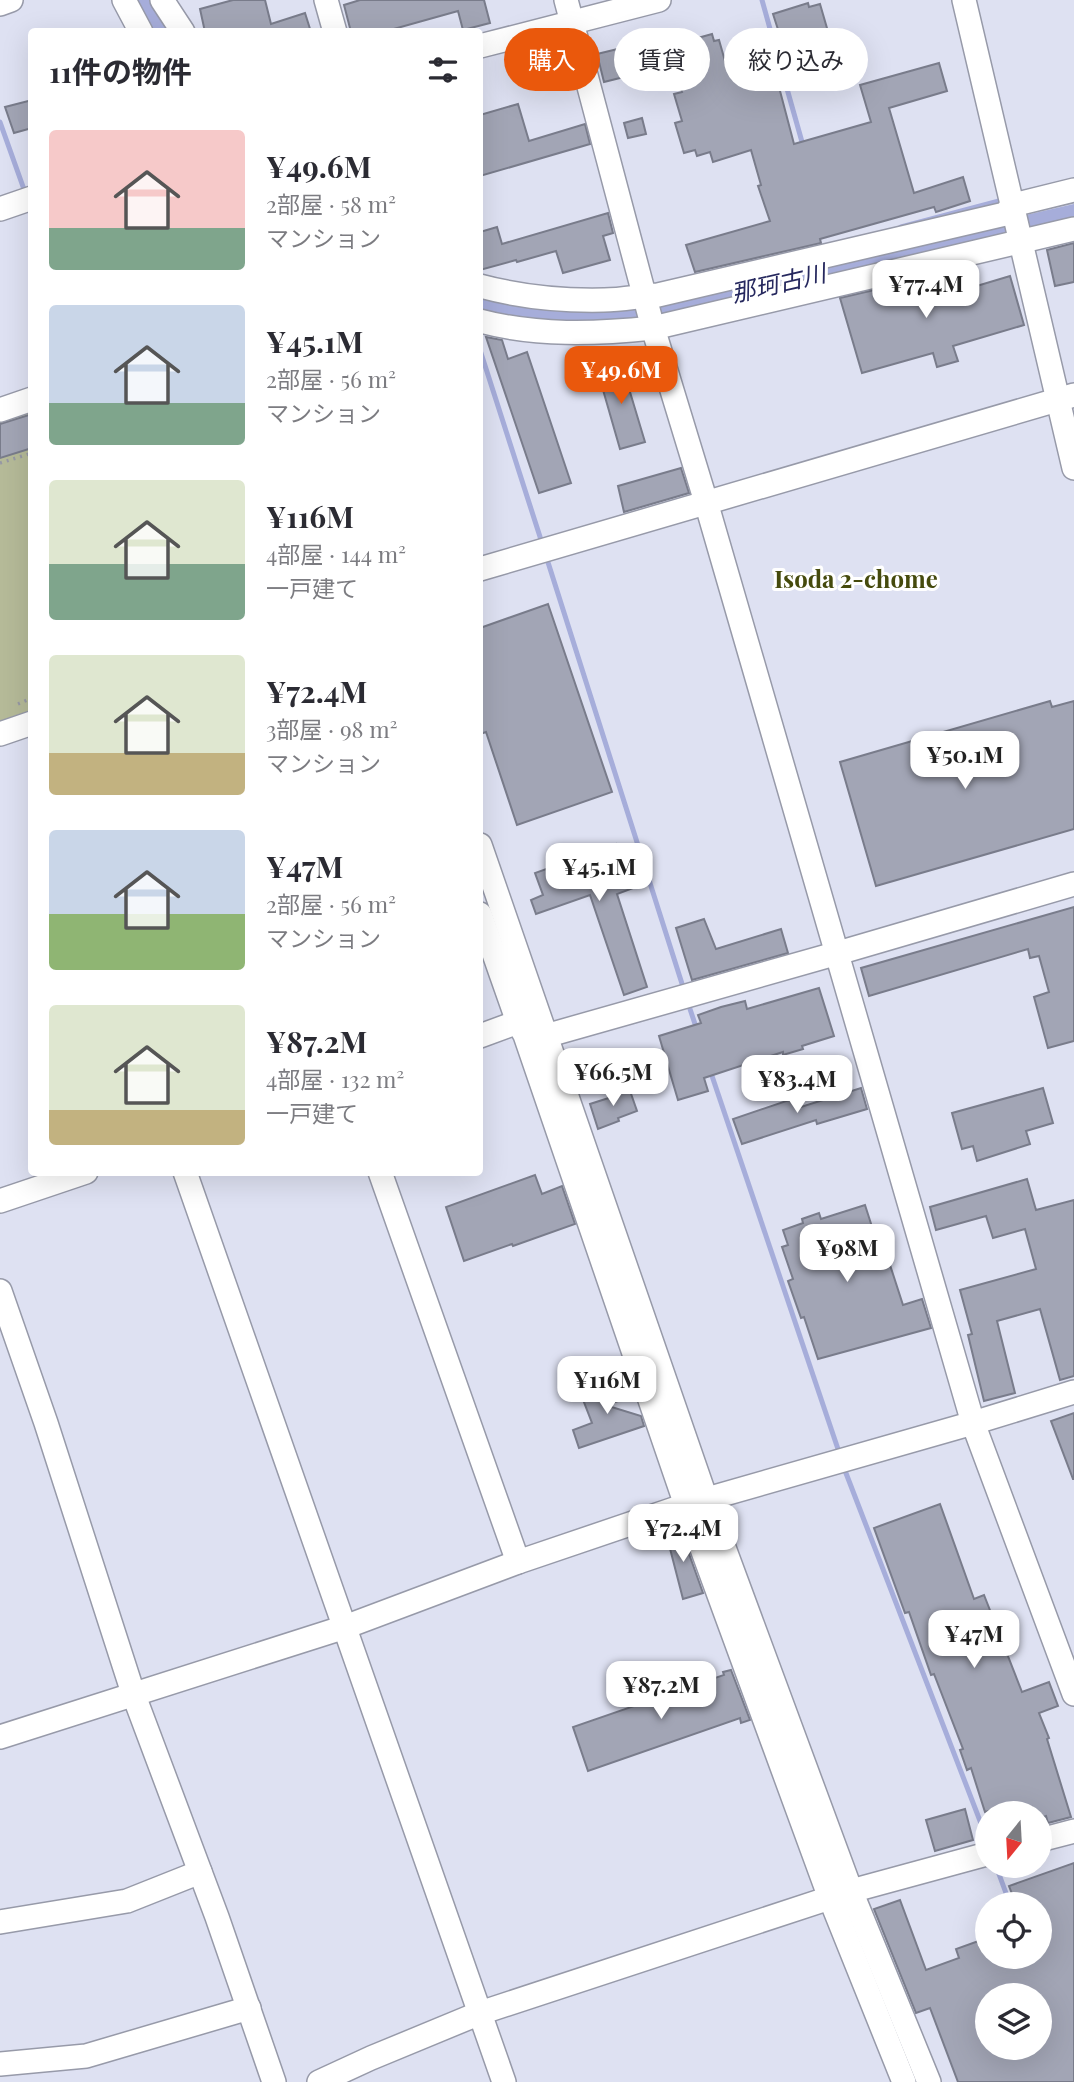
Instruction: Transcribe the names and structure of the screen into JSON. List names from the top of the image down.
{
  "districts": ["Isoda 2-chome"],
  "water": ["那珂古川"],
  "north": "bottom",
  "page": {
    "chip": ["購入", "賃貸", "絞り込み"],
    "heading": "11件の物件",
    "list": [
      {
        "name": "¥49.6M",
        "note": "2部屋 · 58 m² · マンション"
      },
      {
        "name": "¥45.1M",
        "note": "2部屋 · 56 m² · マンション"
      },
      {
        "name": "¥116M",
        "note": "4部屋 · 144 m² · 一戸建て"
      },
      {
        "name": "¥72.4M",
        "note": "3部屋 · 98 m² · マンション"
      },
      {
        "name": "¥47M",
        "note": "2部屋 · 56 m² · マンション"
      },
      {
        "name": "¥87.2M",
        "note": "4部屋 · 132 m² · 一戸建て"
      }
    ],
    "price": [
      "¥77.4M",
      "¥49.6M",
      "¥50.1M",
      "¥45.1M",
      "¥66.5M",
      "¥83.4M",
      "¥98M",
      "¥116M",
      "¥72.4M",
      "¥47M",
      "¥87.2M"
    ]
  }
}
